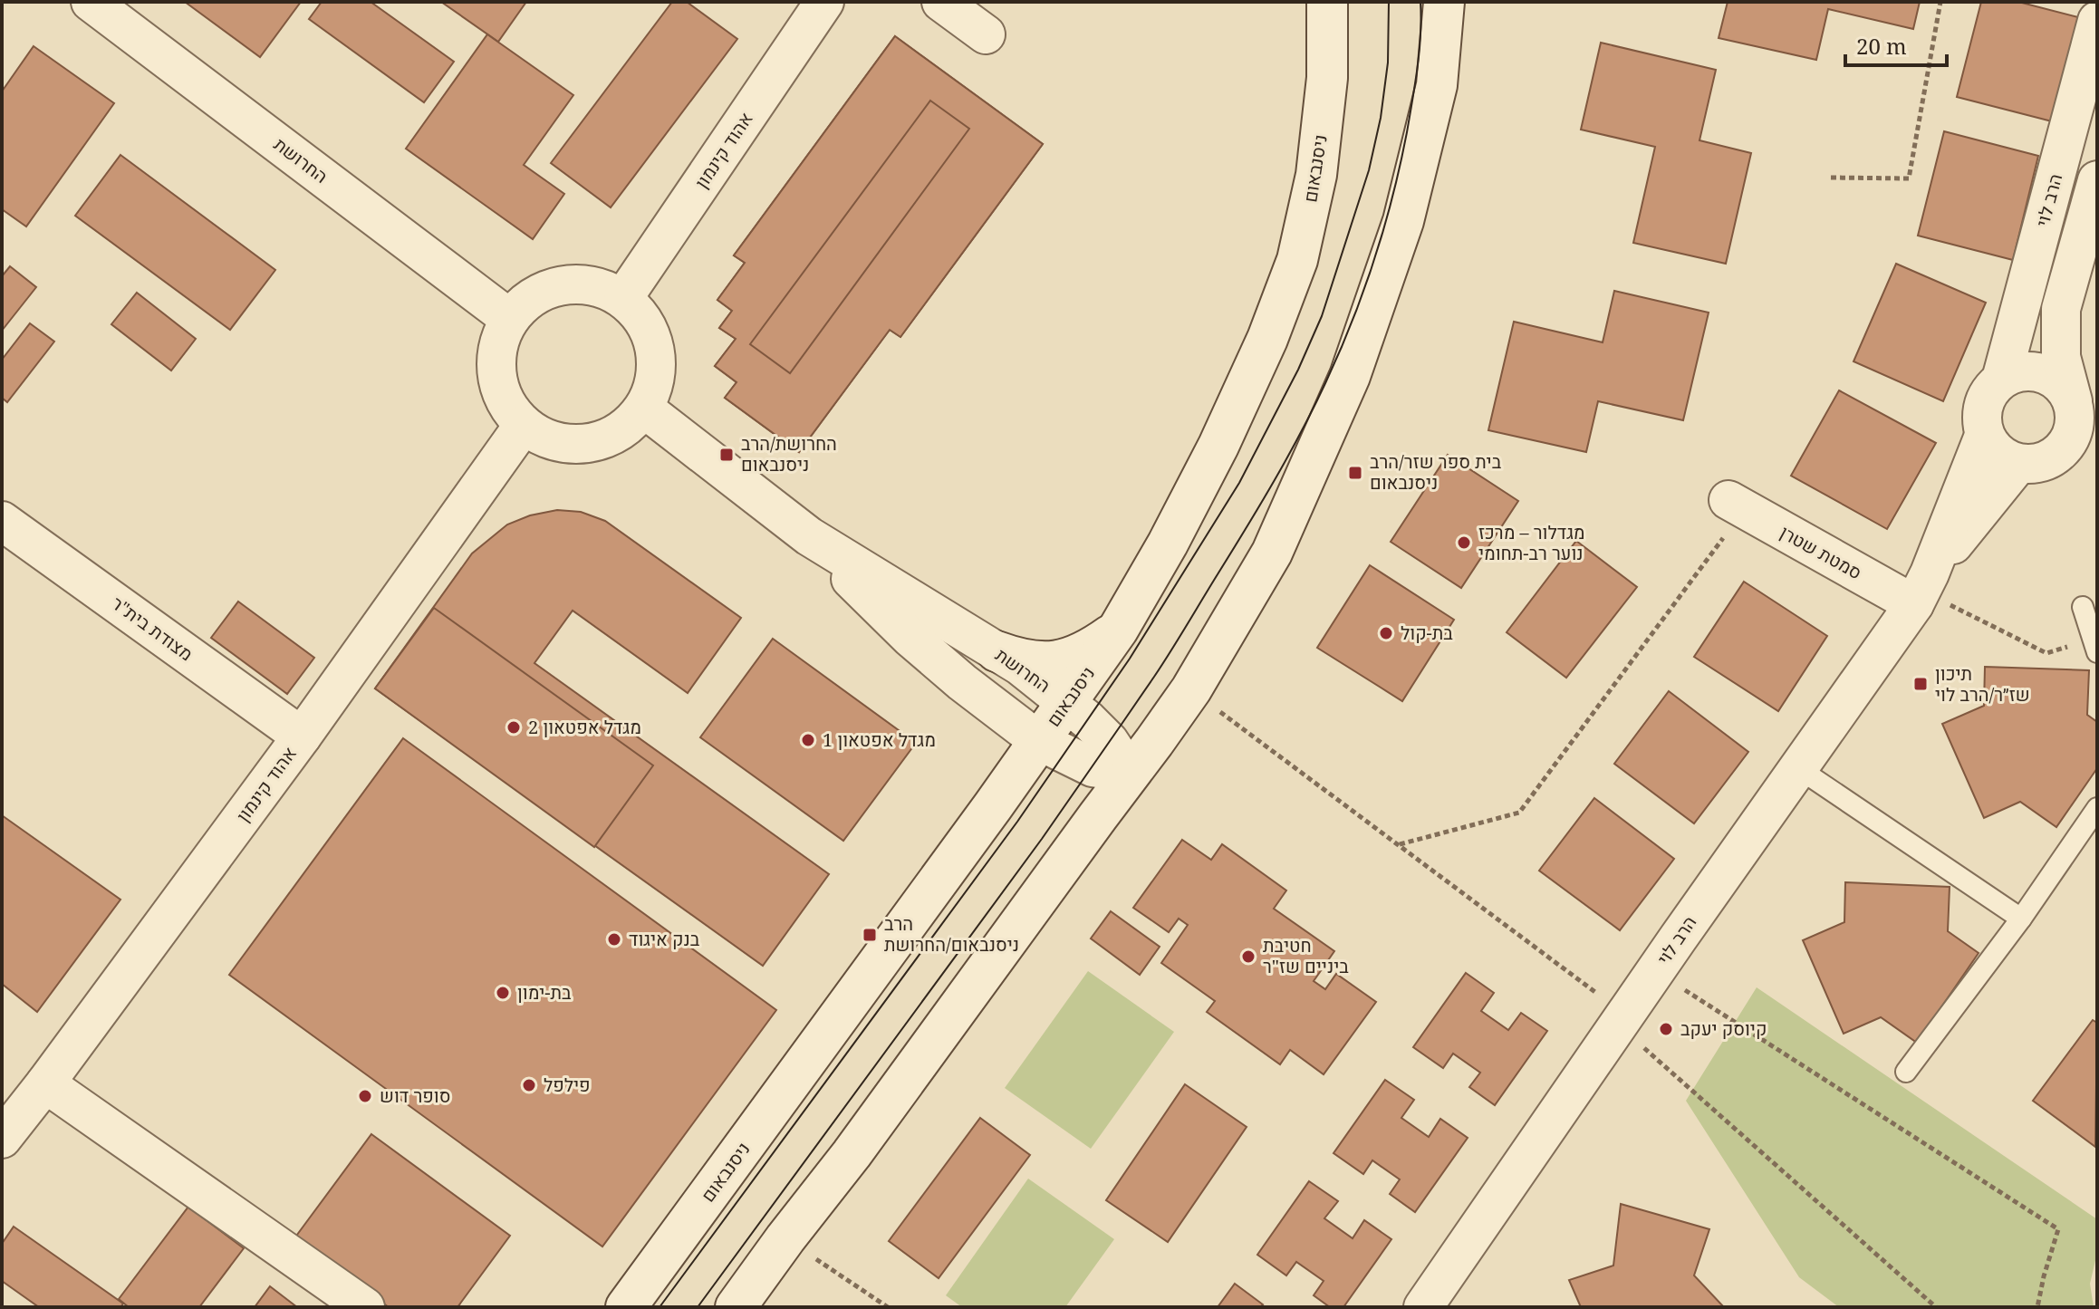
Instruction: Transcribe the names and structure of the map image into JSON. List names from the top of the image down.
{
  "streets": {
    "main road": ["ניסנבאום"],
    "street": [
      "אהוד קינמון",
      "החרושת",
      "הרב לוי",
      "סמטת שטרן",
      "מצודת בית\"ר"
    ]
  },
  "crossings": [
    ["אהוד קינמון", "החרושת"],
    ["אהוד קינמון", "מצודת בית\"ר"],
    ["החרושת", "ניסנבאום"],
    ["הרב לוי", "סמטת שטרן"]
  ],
  "places": {
    "transit": [
      "החרושת/הרב ניסנבאום",
      "בית ספר שזר/הרב ניסנבאום",
      "תיכון שז״ר/הרב לוי",
      "הרב ניסנבאום/החרושת"
    ],
    "other": [
      "מגדלור – מרכז נוער רב-תחומי",
      "בת-קול",
      "מגדל אפטאון 2",
      "מגדל אפטאון 1",
      "בנק איגוד",
      "חטיבת ביניים שז\"ר",
      "בת-ימון",
      "קיוסק יעקב",
      "פילפל",
      "סופר דוש"
    ]
  },
  "scale_bar": "20 m"
}
